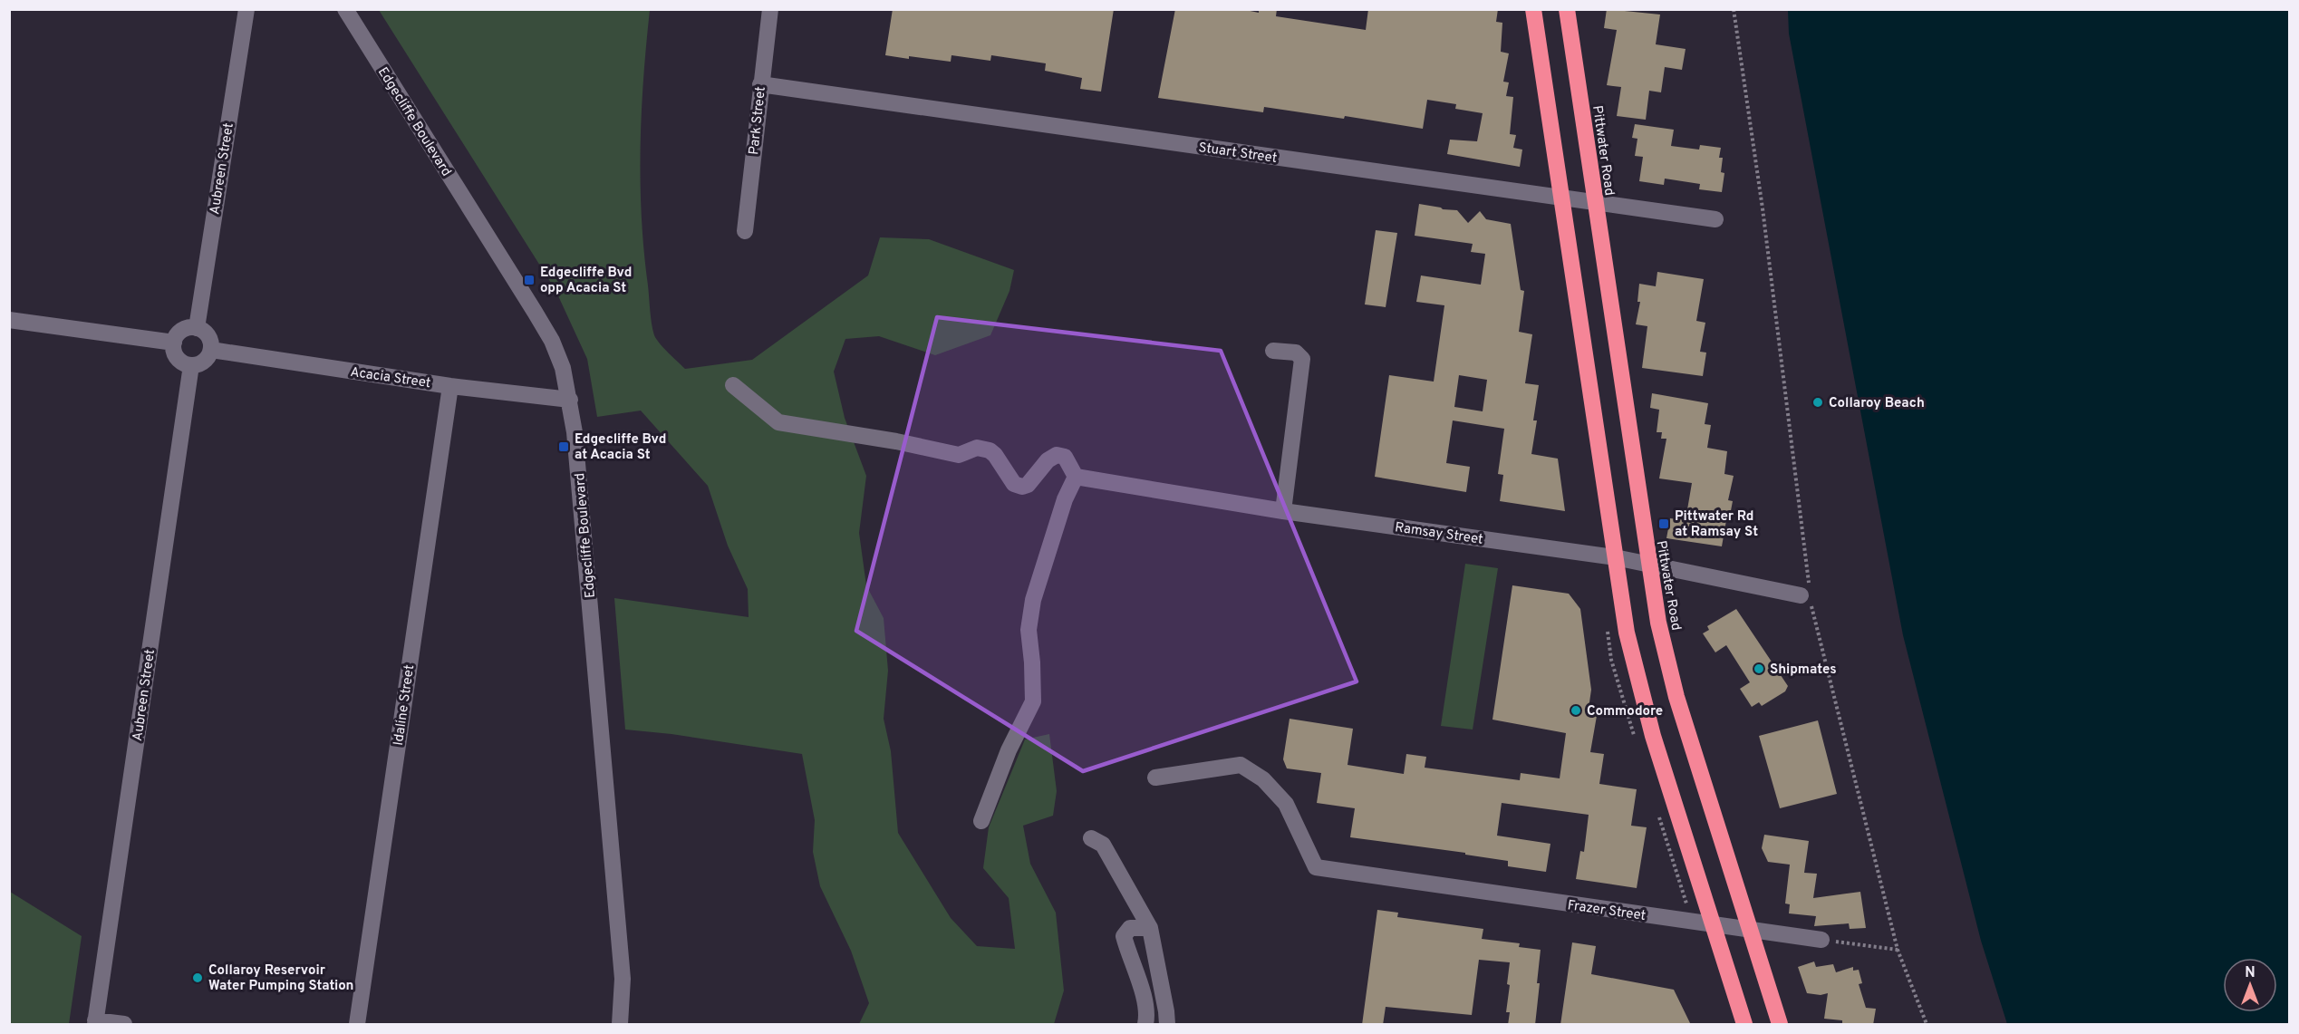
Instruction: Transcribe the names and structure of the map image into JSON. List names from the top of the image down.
{
  "streets": {
    "highway": ["Pittwater Road"],
    "street": [
      "Park Street",
      "Edgecliffe Boulevard",
      "Stuart Street",
      "Aubreen Street",
      "Acacia Street",
      "Ramsay Street",
      "Idaline Street",
      "Frazer Street"
    ]
  },
  "crossings": [
    ["Park Street", "Stuart Street"],
    ["Edgecliffe Boulevard", "Acacia Street"],
    ["Pittwater Road", "Stuart Street"],
    ["Pittwater Road", "Ramsay Street"],
    ["Pittwater Road", "Frazer Street"],
    ["Aubreen Street", "Acacia Street"],
    ["Acacia Street", "Idaline Street"]
  ],
  "places": {
    "transit": ["Edgecliffe Bvd opp Acacia St", "Edgecliffe Bvd at Acacia St", "Pittwater Rd at Ramsay St"],
    "other": [
      "Collaroy Beach",
      "Shipmates",
      "Commodore",
      "Collaroy Reservoir Water Pumping Station"
    ]
  },
  "north": "top"
}
